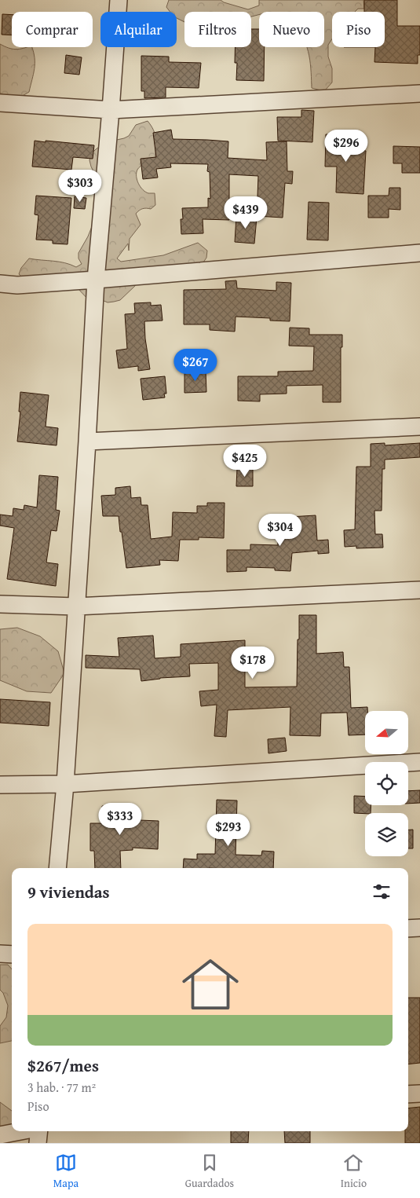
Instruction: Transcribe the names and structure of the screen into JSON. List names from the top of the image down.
{
  "north": "left",
  "page": {
    "chip": [
      "Comprar",
      "Alquilar",
      "Filtros",
      "Nuevo",
      "Piso"
    ],
    "price": [
      "$296",
      "$303",
      "$439",
      "$267",
      "$425",
      "$304",
      "$178",
      "$333",
      "$293"
    ],
    "heading": "9 viviendas",
    "list": [
      {
        "name": "$267/mes",
        "note": "3 hab. · 77 m² · Piso"
      }
    ],
    "tabs": ["Mapa", "Guardados", "Inicio"]
  }
}
